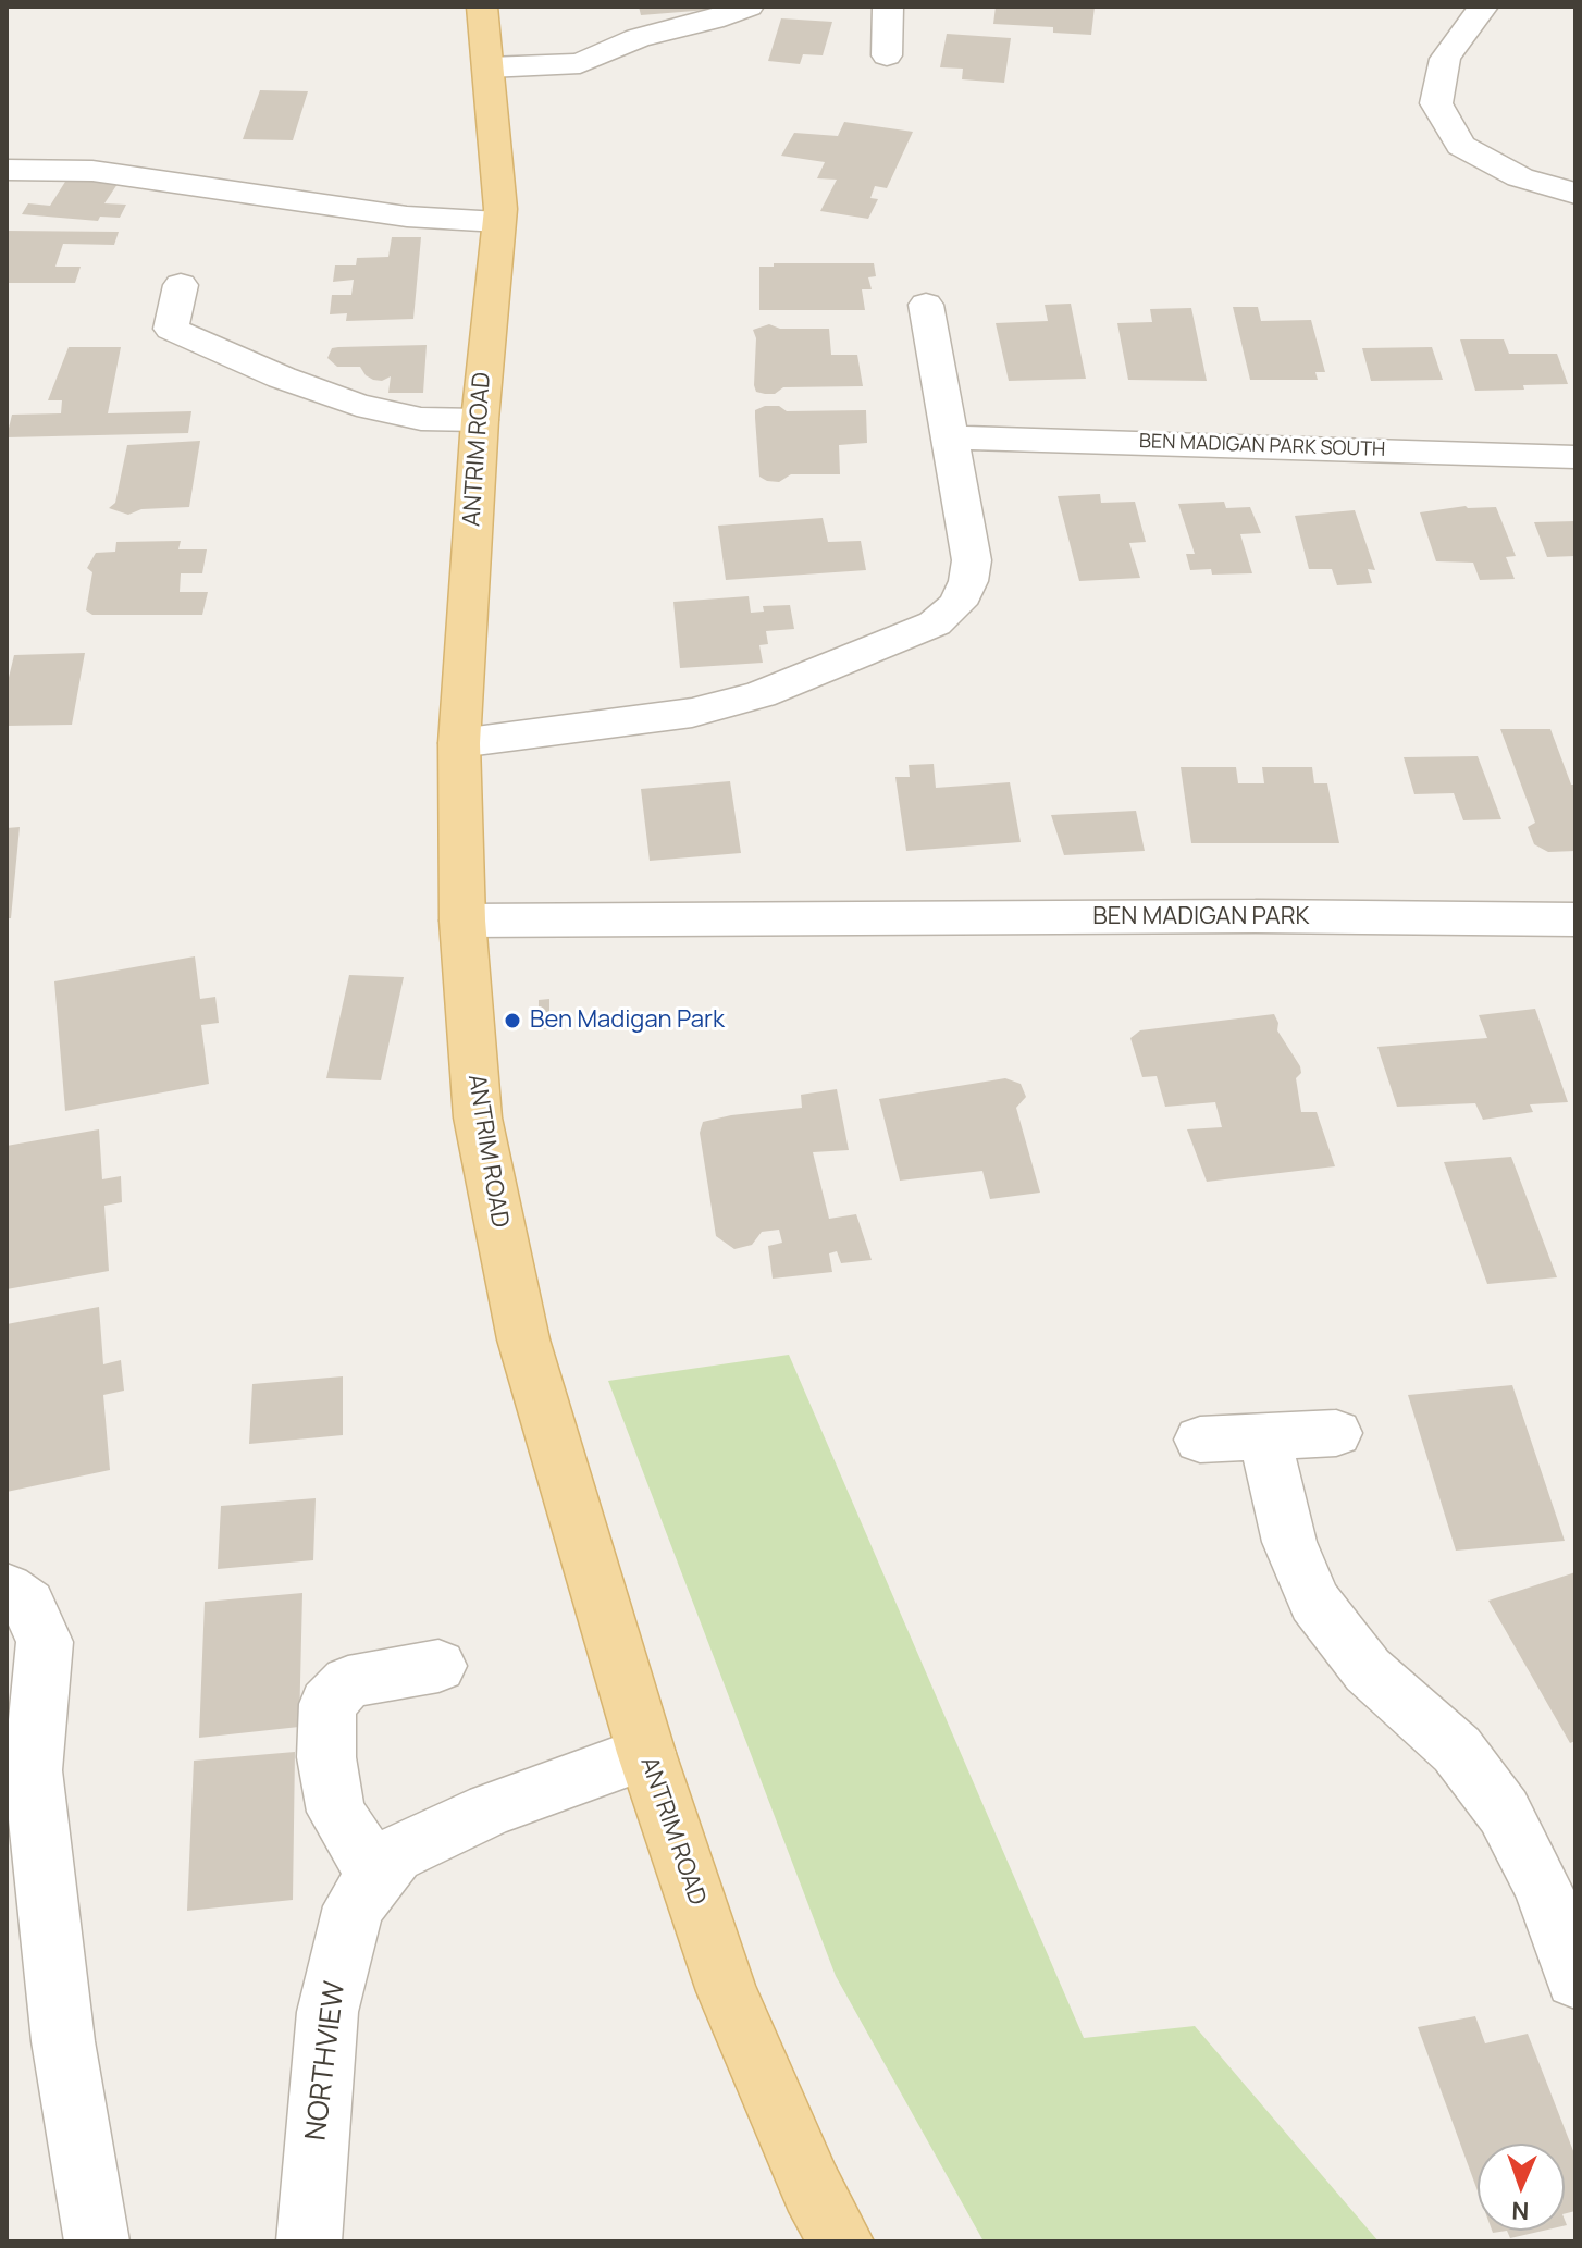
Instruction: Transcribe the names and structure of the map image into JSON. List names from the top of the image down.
{
  "streets": {
    "main road": ["ANTRIM ROAD"],
    "street": ["BEN MADIGAN PARK SOUTH", "BEN MADIGAN PARK", "NORTHVIEW"]
  },
  "crossings": [
    ["ANTRIM ROAD", "BEN MADIGAN PARK"],
    ["ANTRIM ROAD", "NORTHVIEW"]
  ],
  "places": ["Ben Madigan Park"],
  "north": "bottom"
}
